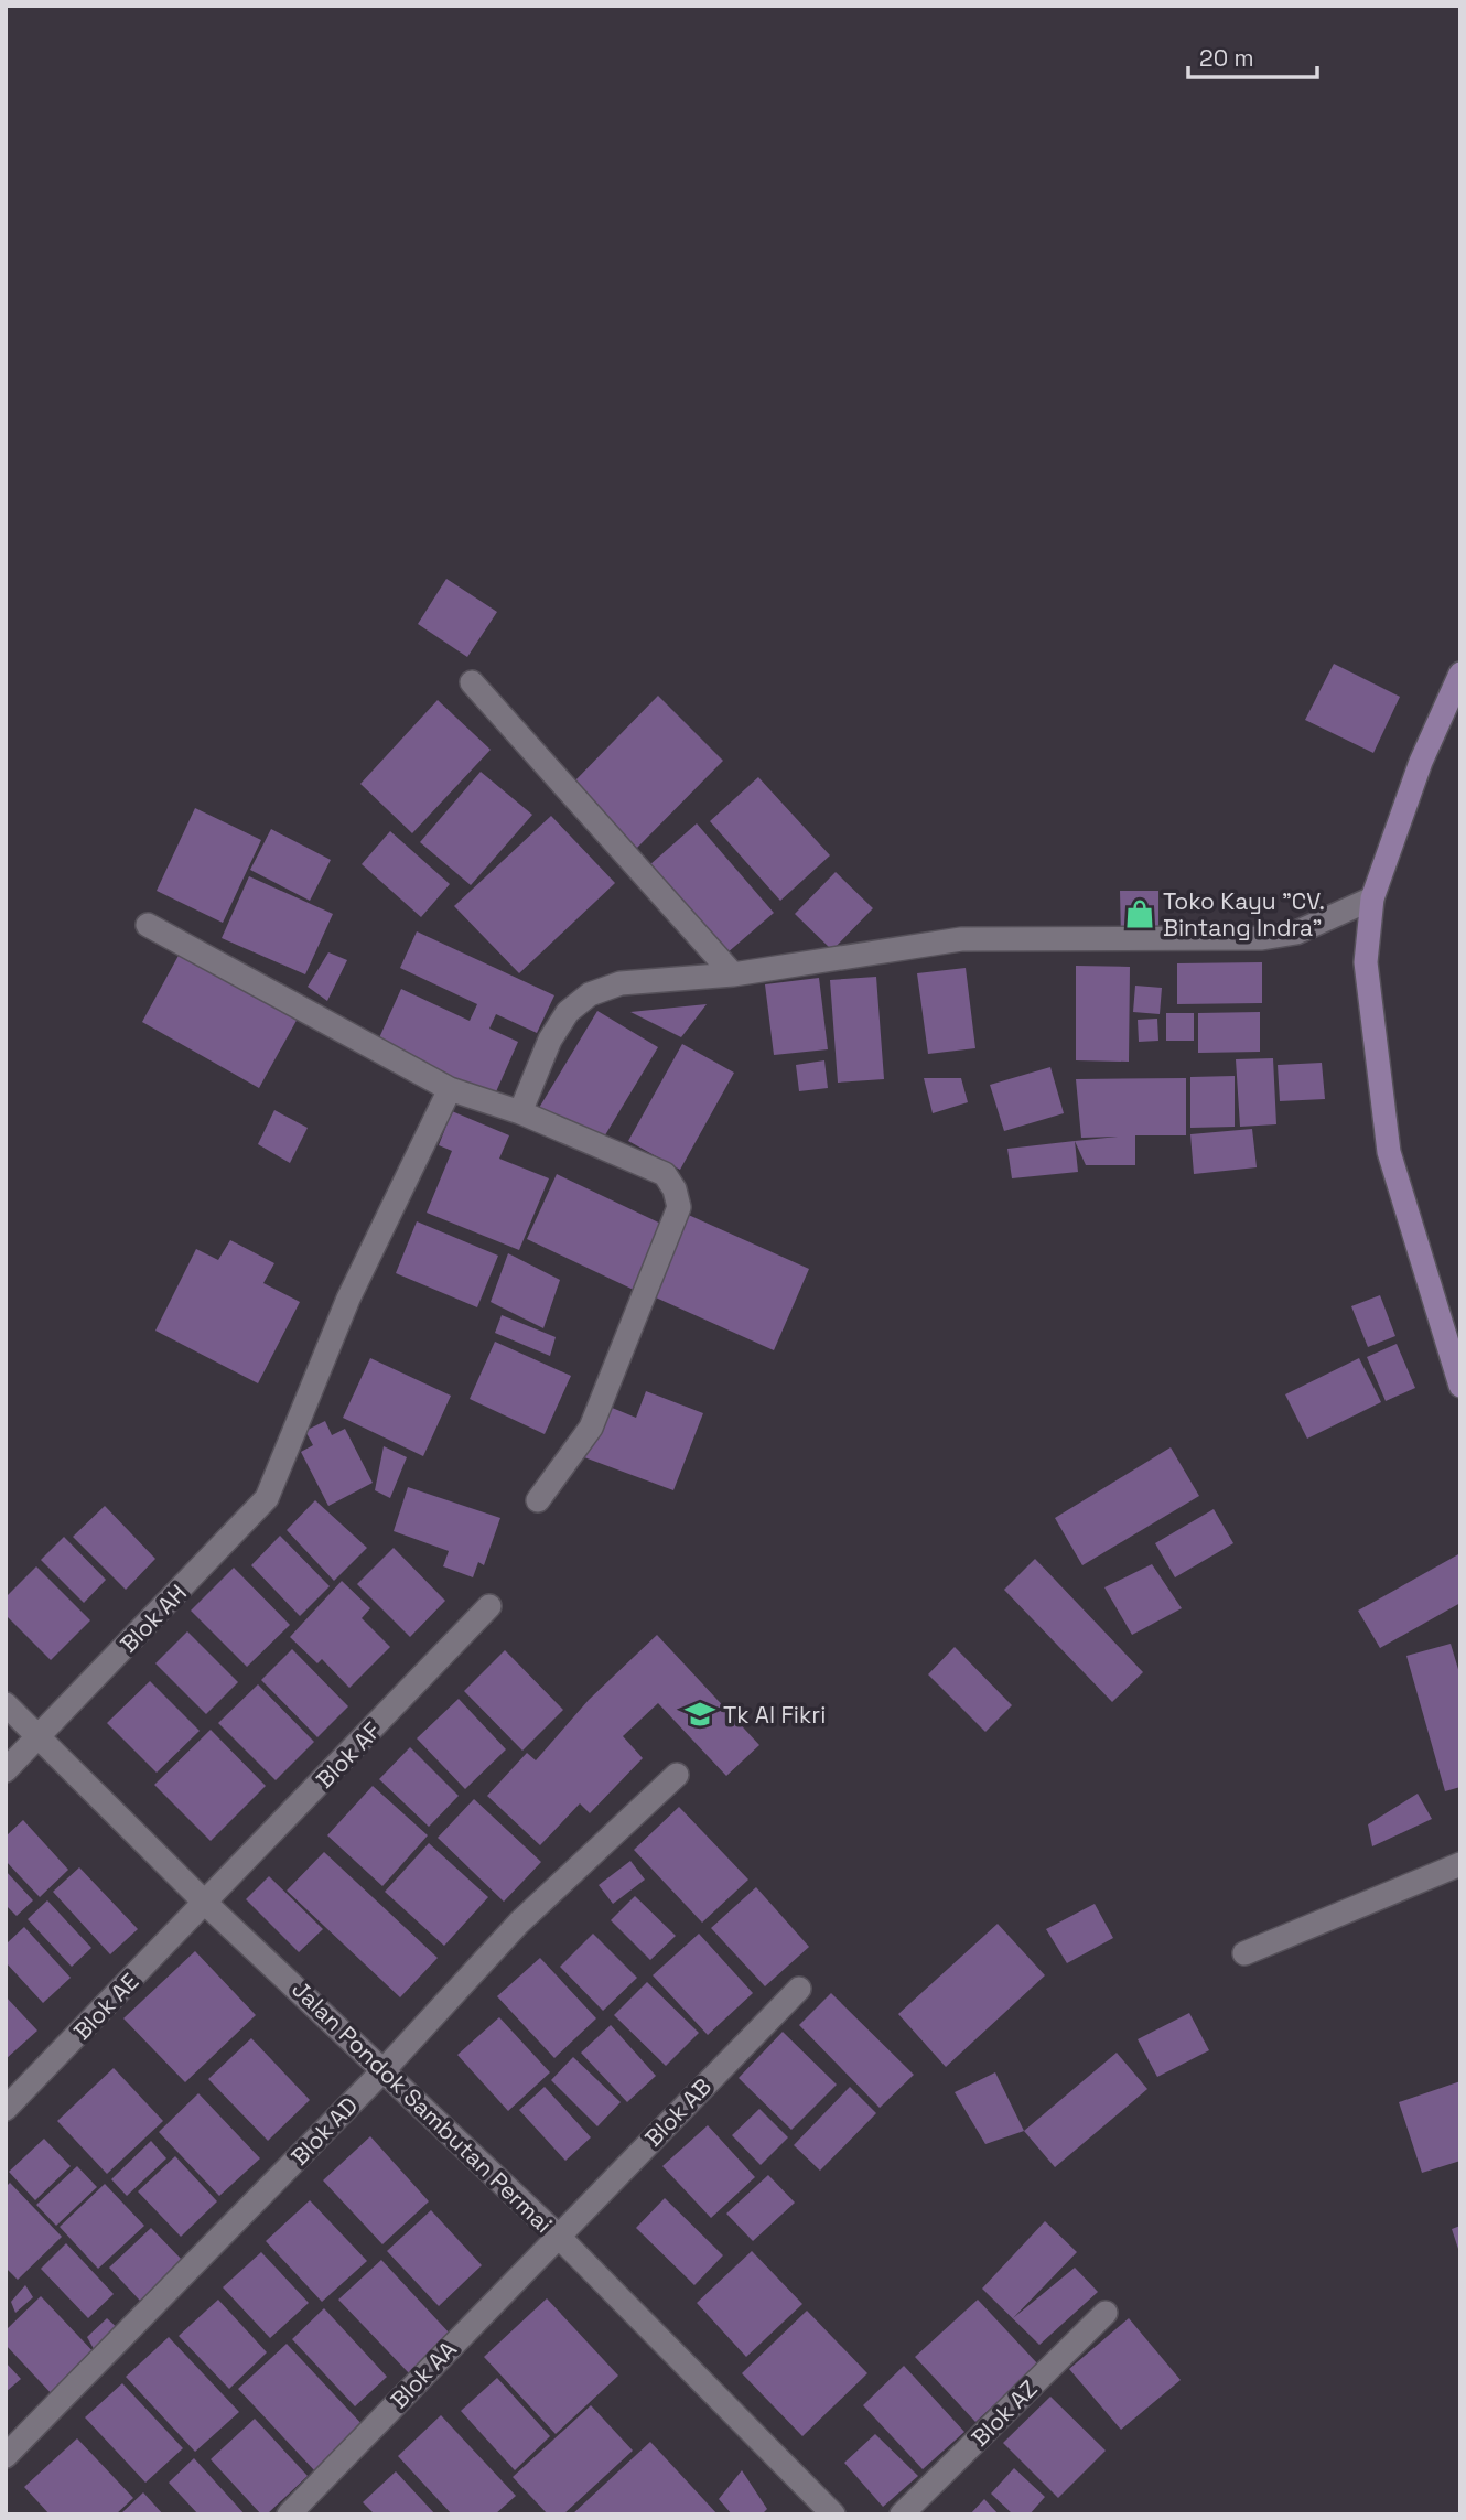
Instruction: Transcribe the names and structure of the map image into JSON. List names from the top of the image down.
{
  "streets": {
    "street": [
      "Blok AH",
      "Blok AF",
      "Blok AE",
      "Jalan Pondok Sambutan Permai",
      "Blok AB",
      "Blok AD",
      "Blok AA",
      "Blok AZ"
    ]
  },
  "crossings": [
    ["Blok AH", "Jalan Pondok Sambutan Permai"],
    ["Blok AF", "Blok AE"],
    ["Blok AF", "Jalan Pondok Sambutan Permai"],
    ["Blok AE", "Jalan Pondok Sambutan Permai"],
    ["Jalan Pondok Sambutan Permai", "Blok AB"],
    ["Jalan Pondok Sambutan Permai", "Blok AD"],
    ["Jalan Pondok Sambutan Permai", "Blok AA"],
    ["Blok AB", "Blok AA"]
  ],
  "places": {
    "shop": ["Toko Kayu \"CV. Bintang Indra\""],
    "school or university": ["Tk Al Fikri"]
  },
  "scale_bar": "20 m"
}
